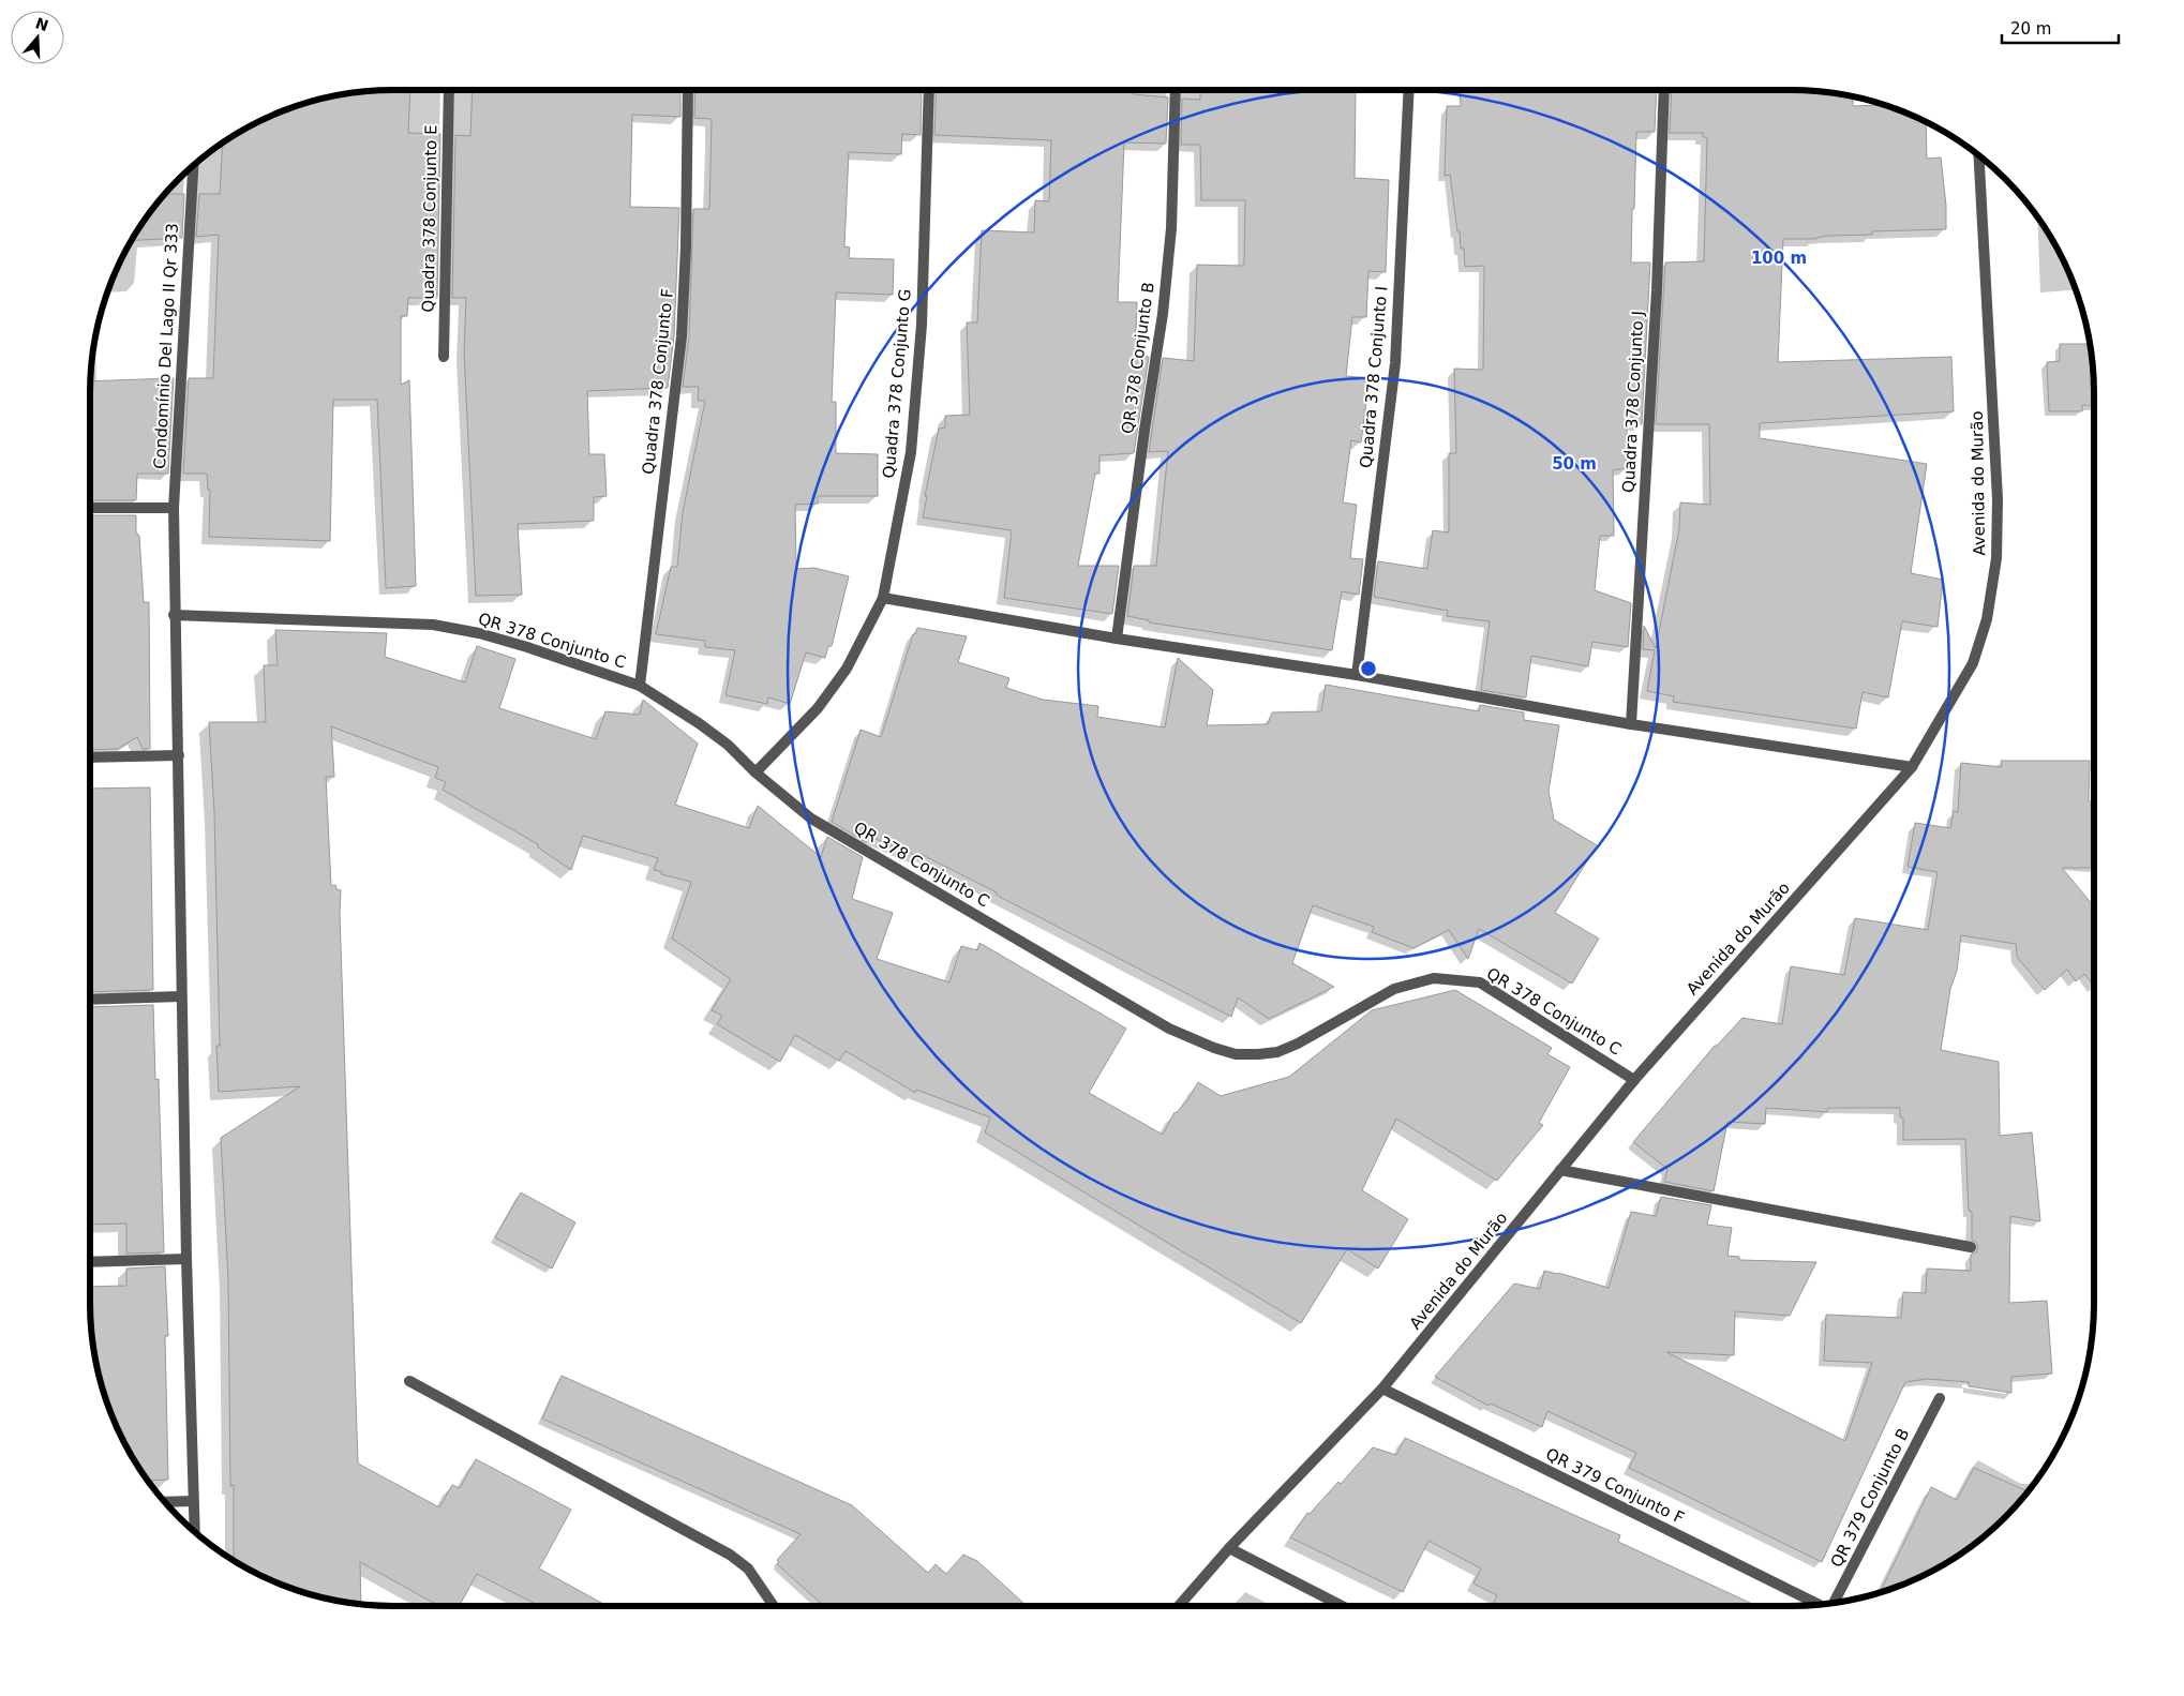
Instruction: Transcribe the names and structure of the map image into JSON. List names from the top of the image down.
{
  "streets": {
    "street": [
      "Quadra 378 Conjunto E",
      "Condomínio Del Lago II Qr 333",
      "QR 378 Conjunto B",
      "Quadra 378 Conjunto I",
      "Quadra 378 Conjunto F",
      "Quadra 378 Conjunto G",
      "Quadra 378 Conjunto J",
      "Avenida do Murão",
      "QR 378 Conjunto C",
      "QR 379 Conjunto F",
      "QR 379 Conjunto B"
    ]
  },
  "crossings": [
    ["Condomínio Del Lago II Qr 333", "QR 378 Conjunto C"],
    ["Quadra 378 Conjunto F", "QR 378 Conjunto C"],
    ["Quadra 378 Conjunto G", "QR 378 Conjunto C"],
    ["Avenida do Murão", "QR 378 Conjunto C"],
    ["Avenida do Murão", "QR 379 Conjunto F"]
  ],
  "scale_bar": "20 m",
  "north": "top",
  "rings": ["100 m", "50 m"]
}
